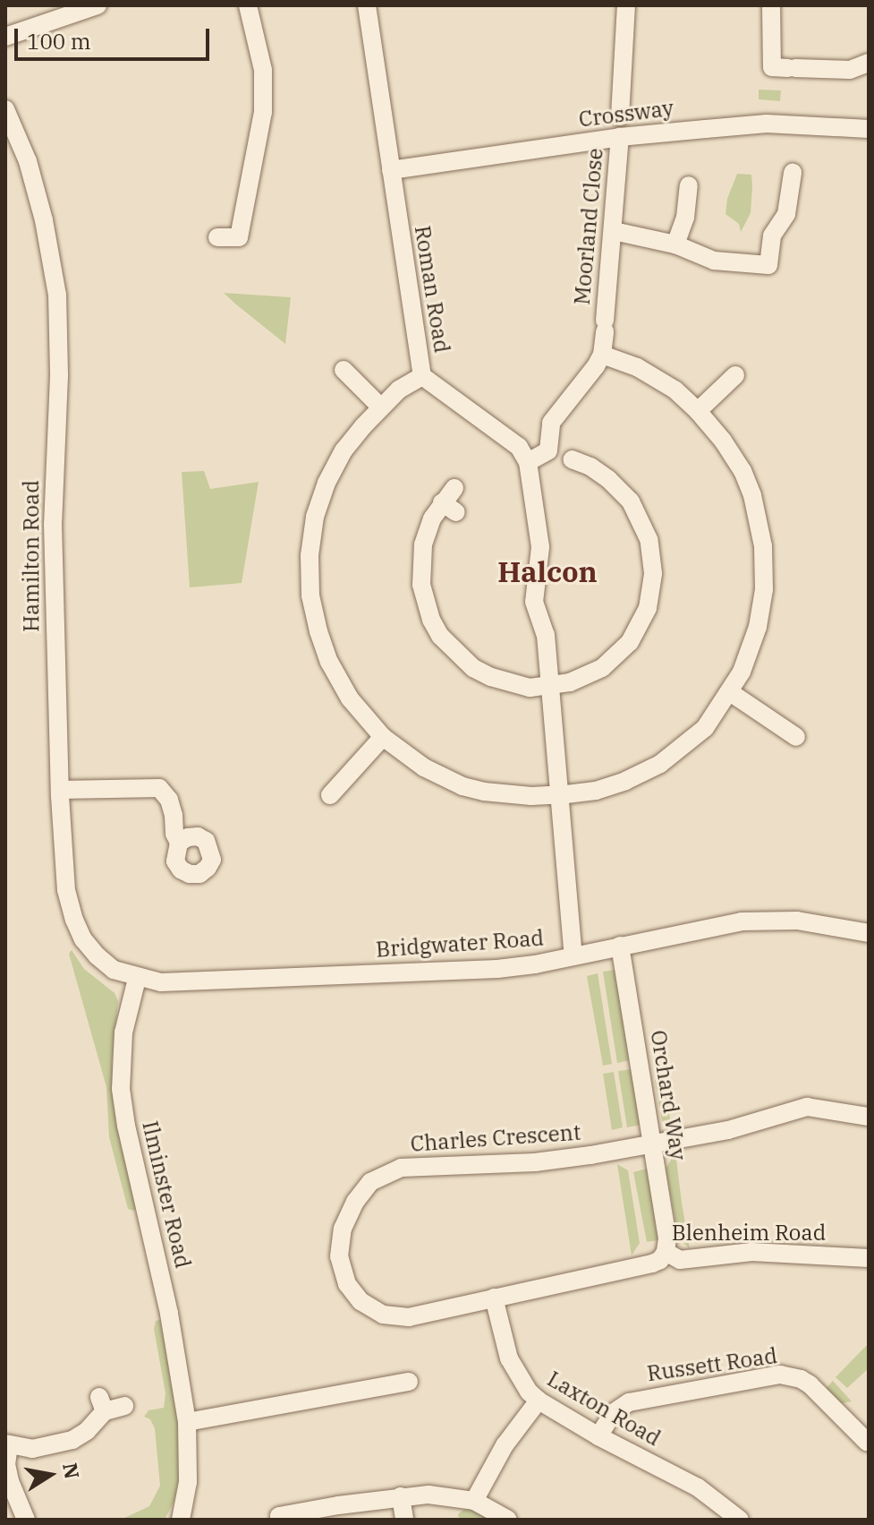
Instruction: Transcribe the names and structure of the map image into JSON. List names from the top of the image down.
{
  "streets": {
    "street": [
      "Crossway",
      "Moorland Close",
      "Roman Road",
      "Hamilton Road",
      "Bridgwater Road",
      "Orchard Way",
      "Charles Crescent",
      "Ilminster Road",
      "Blenheim Road",
      "Russett Road",
      "Laxton Road"
    ]
  },
  "crossings": [
    ["Crossway", "Moorland Close"],
    ["Crossway", "Roman Road"],
    ["Hamilton Road", "Bridgwater Road"],
    ["Hamilton Road", "Ilminster Road"],
    ["Bridgwater Road", "Orchard Way"],
    ["Bridgwater Road", "Ilminster Road"],
    ["Orchard Way", "Charles Crescent"],
    ["Orchard Way", "Blenheim Road"],
    ["Charles Crescent", "Blenheim Road"],
    ["Charles Crescent", "Laxton Road"],
    ["Russett Road", "Laxton Road"]
  ],
  "districts": ["Halcon"],
  "scale_bar": "100 m",
  "north": "right"
}
